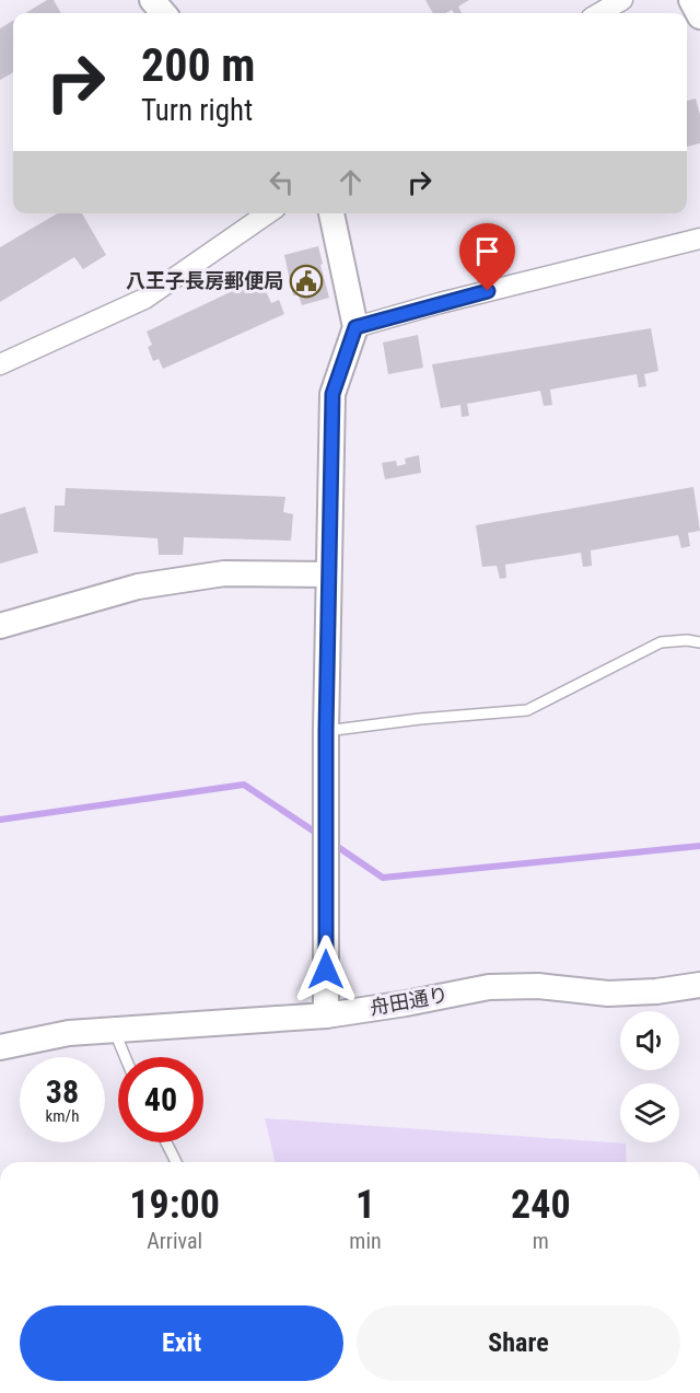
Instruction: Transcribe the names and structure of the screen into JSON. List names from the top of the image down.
{
  "streets": {
    "street": ["舟田通り"]
  },
  "places": {
    "public building": ["八王子長房郵便局"]
  },
  "page": {
    "turn": ["200 m", "Turn right"],
    "speed": "38 km/h",
    "limit": "40",
    "eta": [
      "19:00",
      "Arrival",
      "1",
      "min",
      "240",
      "m"
    ],
    "buttons": ["Exit", "Share"]
  }
}
